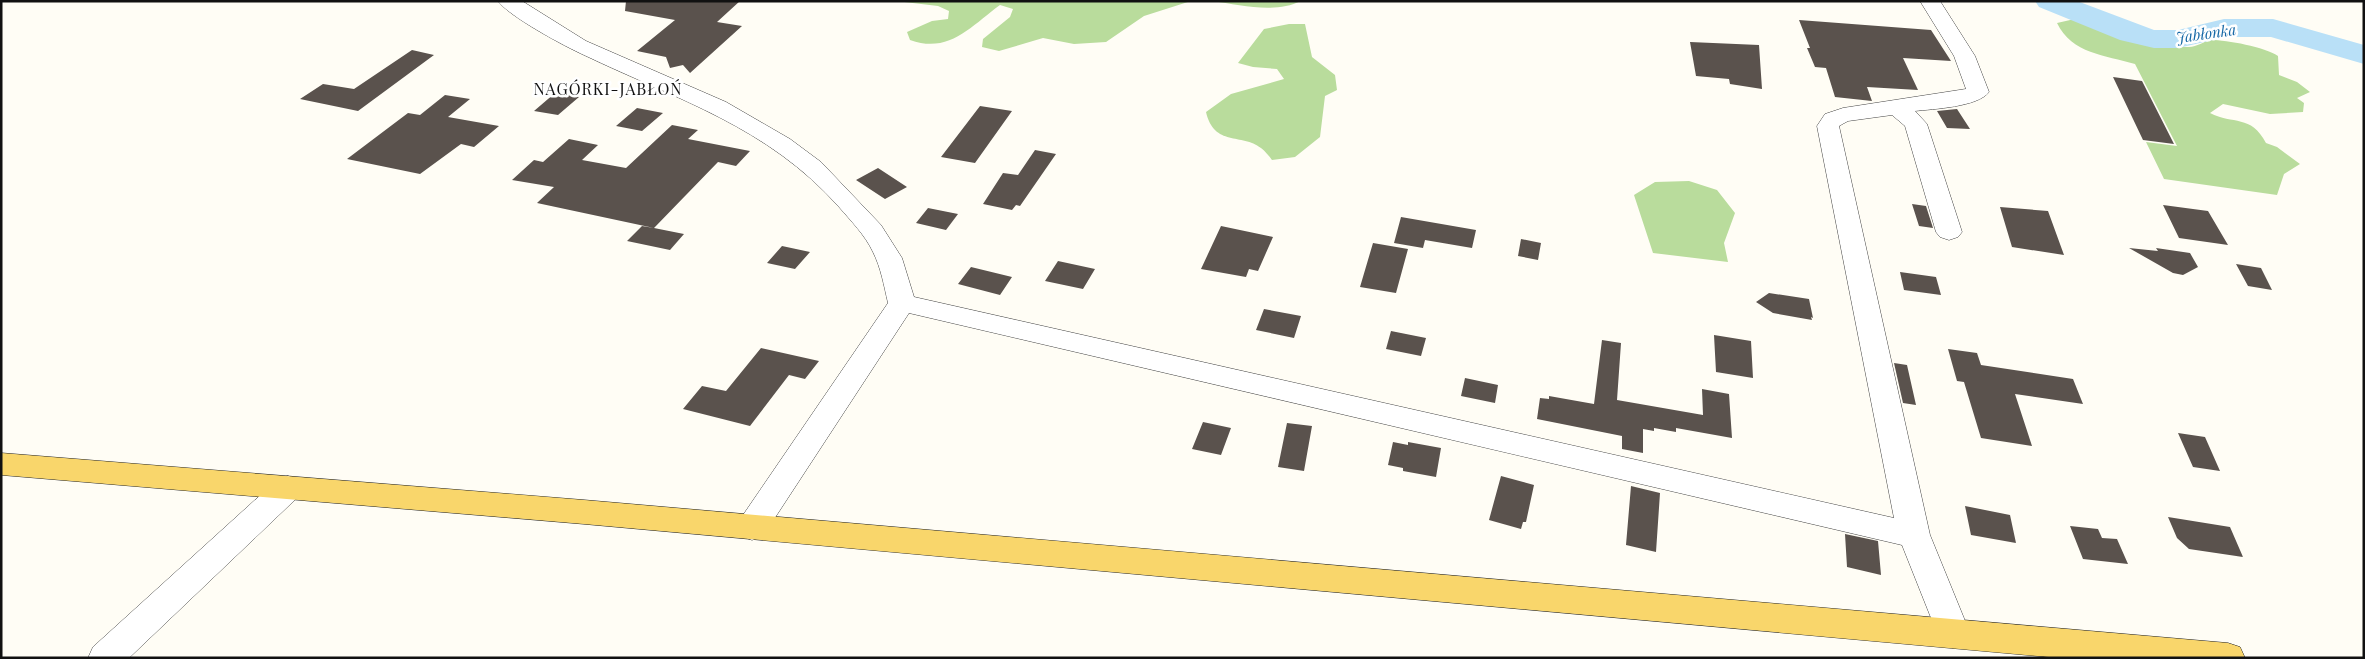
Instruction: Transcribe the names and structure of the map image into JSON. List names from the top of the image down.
{
  "districts": ["NAGÓRKI-JABŁOŃ"],
  "water": ["Jabłonka"]
}
